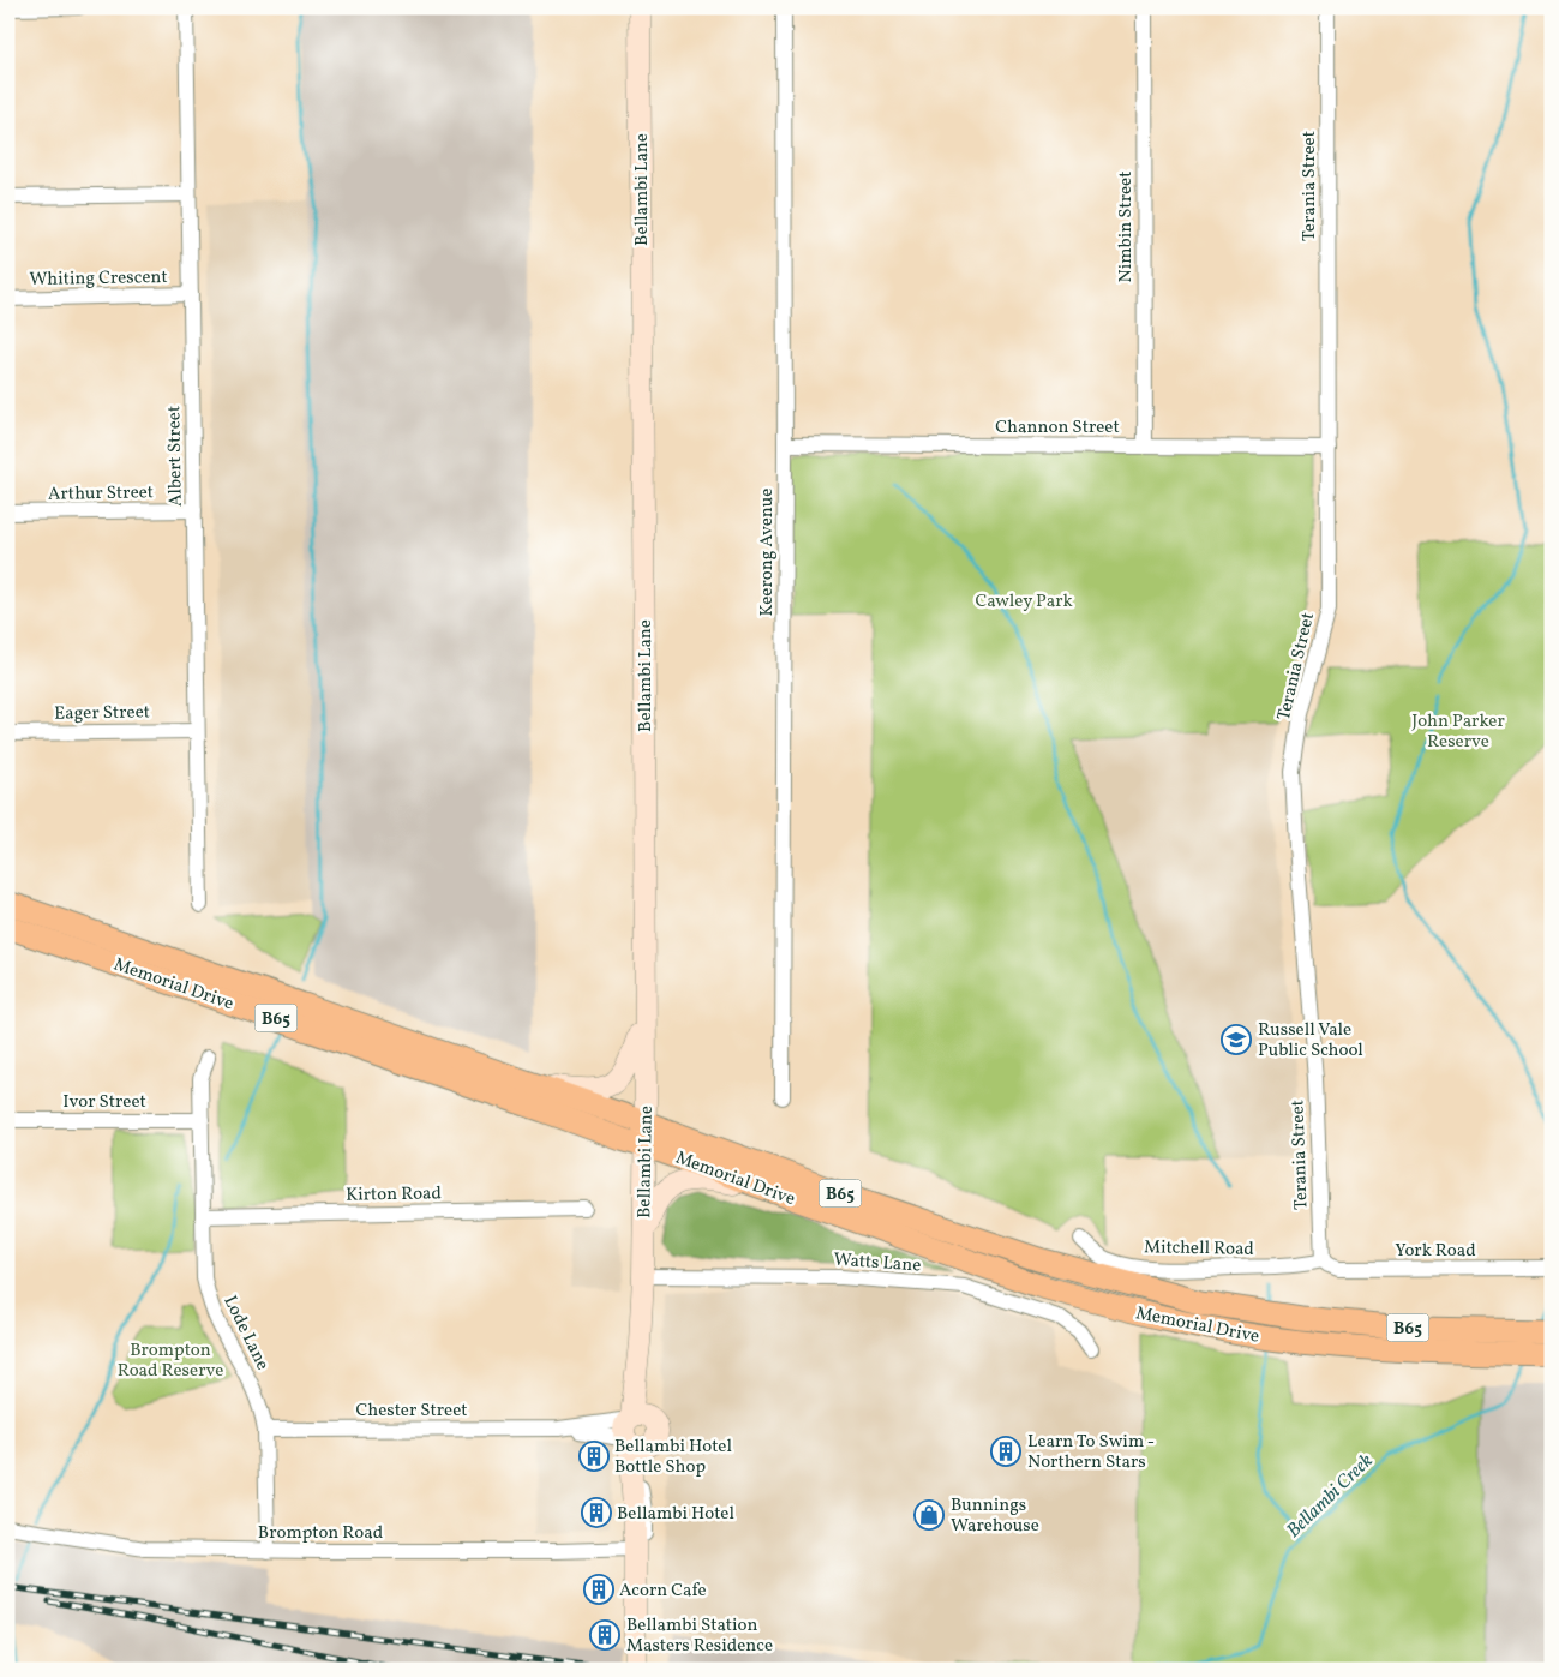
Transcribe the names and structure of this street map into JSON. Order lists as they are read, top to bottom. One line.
{"streets":{"main road":["Bellambi Lane","Memorial Drive","B65"],"street":["Terania Street","Nimbin Street","Whiting Crescent","Channon Street","Albert Street","Arthur Street","Keerong Avenue","Eager Street","Ivor Street","Kirton Road","Mitchell Road","York Road","Watts Lane","Lode Lane","Chester Street","Brompton Road"]},"crossings":[["Terania Street","Channon Street"],["Terania Street","Mitchell Road"],["Terania Street","York Road"],["Bellambi Lane","Memorial Drive"],["Bellambi Lane","Watts Lane"],["Nimbin Street","Channon Street"],["Whiting Crescent","Albert Street"],["Channon Street","Keerong Avenue"],["Albert Street","Arthur Street"],["Albert Street","Eager Street"],["Ivor Street","Lode Lane"],["Kirton Road","Lode Lane"],["Mitchell Road","York Road"],["Lode Lane","Chester Street"],["Lode Lane","Brompton Road"]],"water":["Bellambi Creek"],"parks":["Cawley Park","John Parker Reserve","Brompton Road Reserve"],"places":{"school or university":["Russell Vale Public School"],"building":["Learn To Swim - Northern Stars","Bellambi Hotel Bottle Shop","Bellambi Hotel","Acorn Cafe","Bellambi Station Masters Residence"],"shop":["Bunnings Warehouse"]}}
